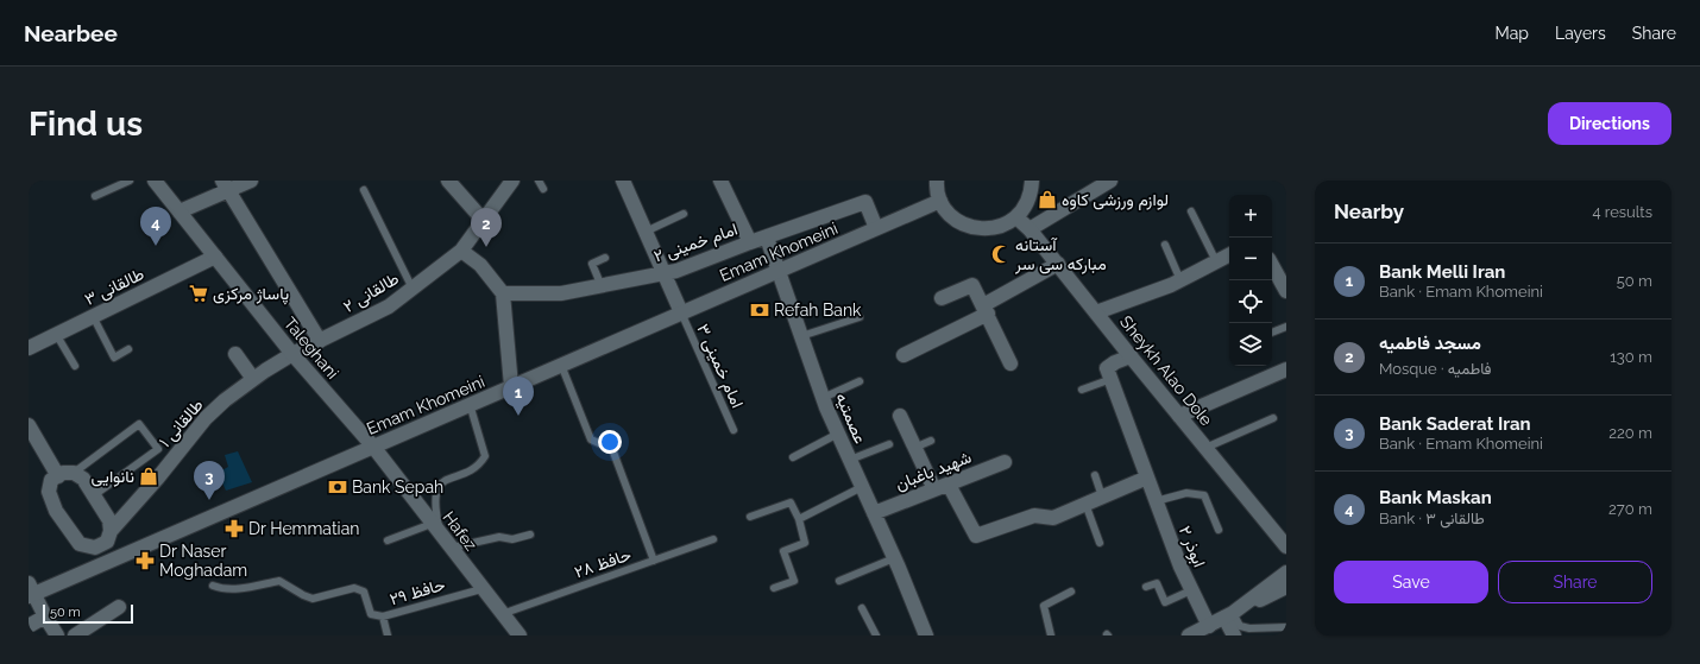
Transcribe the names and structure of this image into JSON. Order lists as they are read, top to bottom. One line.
{"streets":{"street":["امام خمینی ۲","Emam Khomeini","طالقانی ۳","طالقانی ۲","Taleghani","Sheykh Alao Dole","عصمتیه","طالقانی ۱","شهید باغبان","Hafez","ابوذر ۲"],"lane":["امام خمینی ۳","حافظ ۲۸","حافظ ۲۹"]},"crossings":[["امام خمینی ۲","Emam Khomeini"],["امام خمینی ۲","عصمتیه"],["Emam Khomeini","Taleghani"],["Emam Khomeini","امام خمینی ۳"],["Emam Khomeini","عصمتیه"],["Emam Khomeini","Hafez"],["طالقانی ۳","Taleghani"],["طالقانی ۲","Taleghani"],["طالقانی ۲","طالقانی ۱"],["Taleghani","طالقانی ۱"],["Taleghani","Hafez"],["عصمتیه","شهید باغبان"],["Hafez","حافظ ۲۸"],["Hafez","حافظ ۲۹"]],"places":{"shop":["لوازم ورزشی کاوه","نانوایی"],"mosque":["آستانه مبارکه سی سر"],"supermarket":["پاساژ مرکزی"],"bank":["Refah Bank","Bank Sepah"],"pharmacy":["Dr Hemmatian","Dr Naser Moghadam"]},"scale_bar":"50 m","page":{"header":"Nearbee","nav":["Map","Layers","Share"],"buttons":["Directions",["Save","Share"]],"title":"Find us","heading":["Nearby","4 results"],"map_buttons":["+","−"],"pins":["4","2","1","3"],"list":[{"mark":"1","name":"Bank Melli Iran","note":"Bank · Emam Khomeini","value":"50 m"},{"mark":"2","name":"مسجد فاطمیه","note":"Mosque · فاطمیه","value":"130 m"},{"mark":"3","name":"Bank Saderat Iran","note":"Bank · Emam Khomeini","value":"220 m"},{"mark":"4","name":"Bank Maskan","note":"Bank · طالقانی ۳","value":"270 m"}],"scale":"50 m"}}
